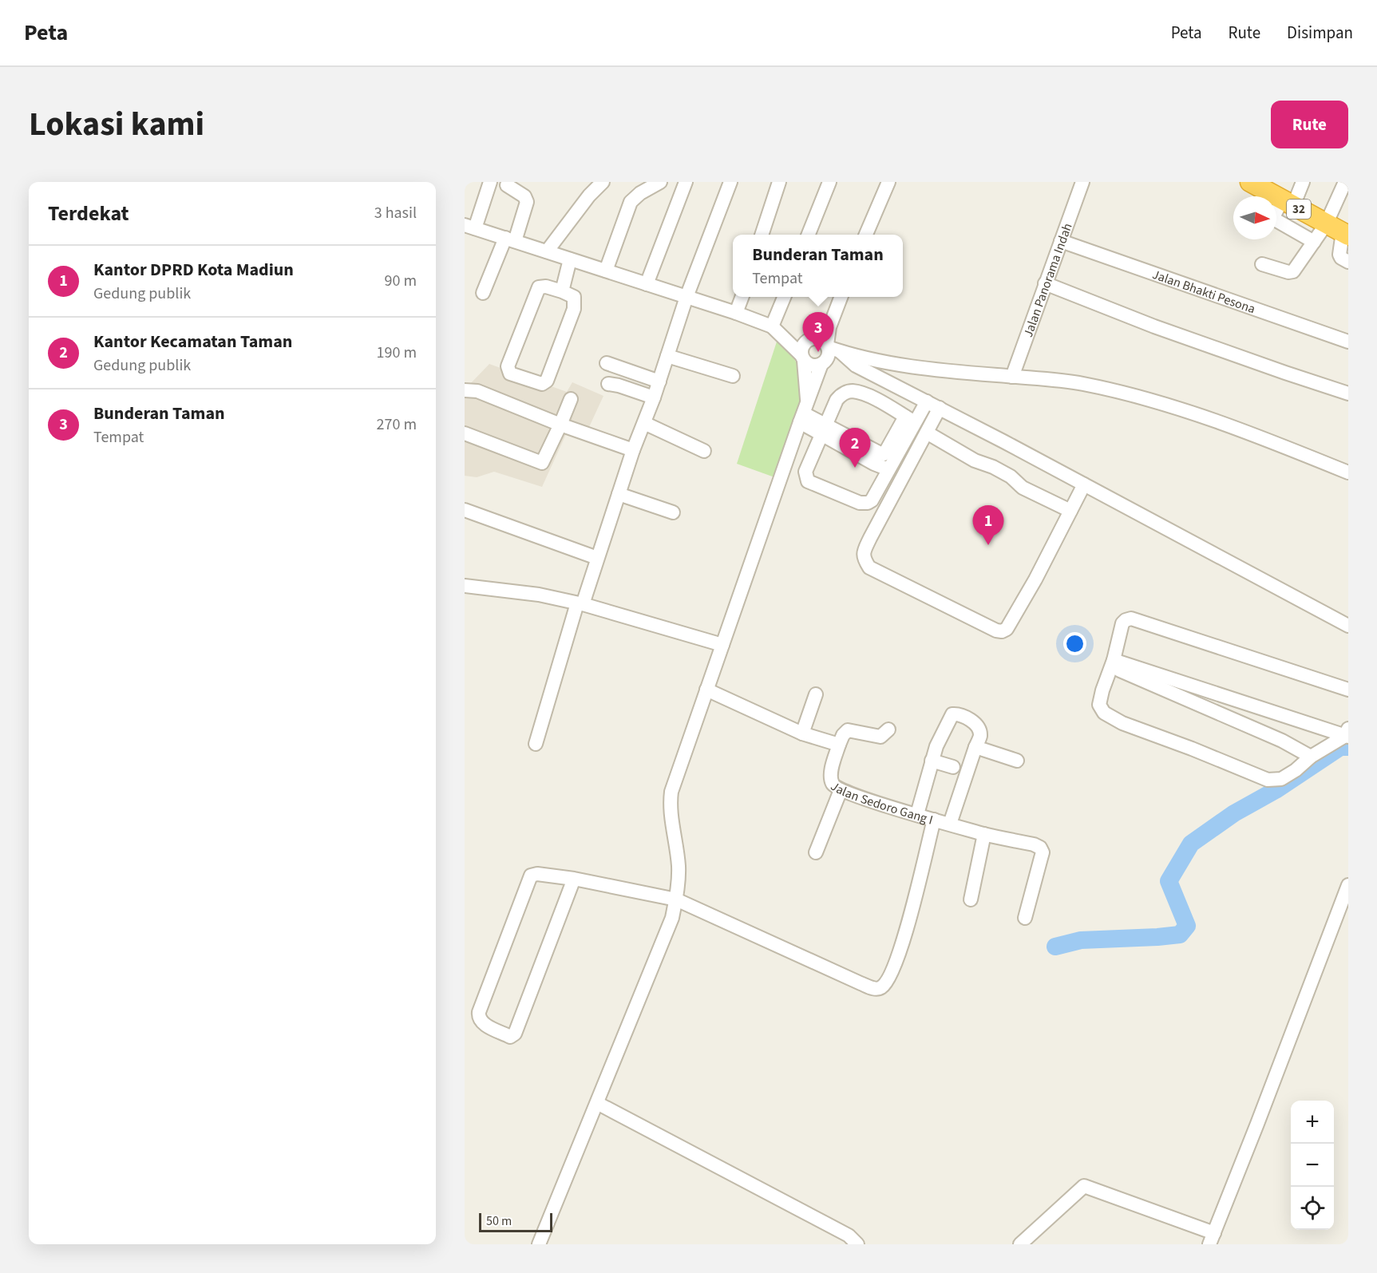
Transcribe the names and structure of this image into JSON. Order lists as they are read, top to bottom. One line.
{"streets":{"highway":["32"],"street":["Jalan Panorama Indah","Jalan Bhakti Pesona","Jalan Sedoro Gang I"]},"crossings":[["Jalan Panorama Indah","Jalan Bhakti Pesona"]],"scale_bar":"50 m","north":"right","page":{"header":"Peta","nav":["Peta","Rute","Disimpan"],"title":"Lokasi kami","buttons":"Rute","heading":["Terdekat","3 hasil"],"popup":["Bunderan Taman","Tempat"],"list":[{"mark":"1","name":"Kantor DPRD Kota Madiun","note":"Gedung publik","value":"90 m"},{"mark":"2","name":"Kantor Kecamatan Taman","note":"Gedung publik","value":"190 m"},{"mark":"3","name":"Bunderan Taman","note":"Tempat","value":"270 m"}],"pins":["3","2","1"],"map_buttons":["+","−"],"scale":"50 m"}}
